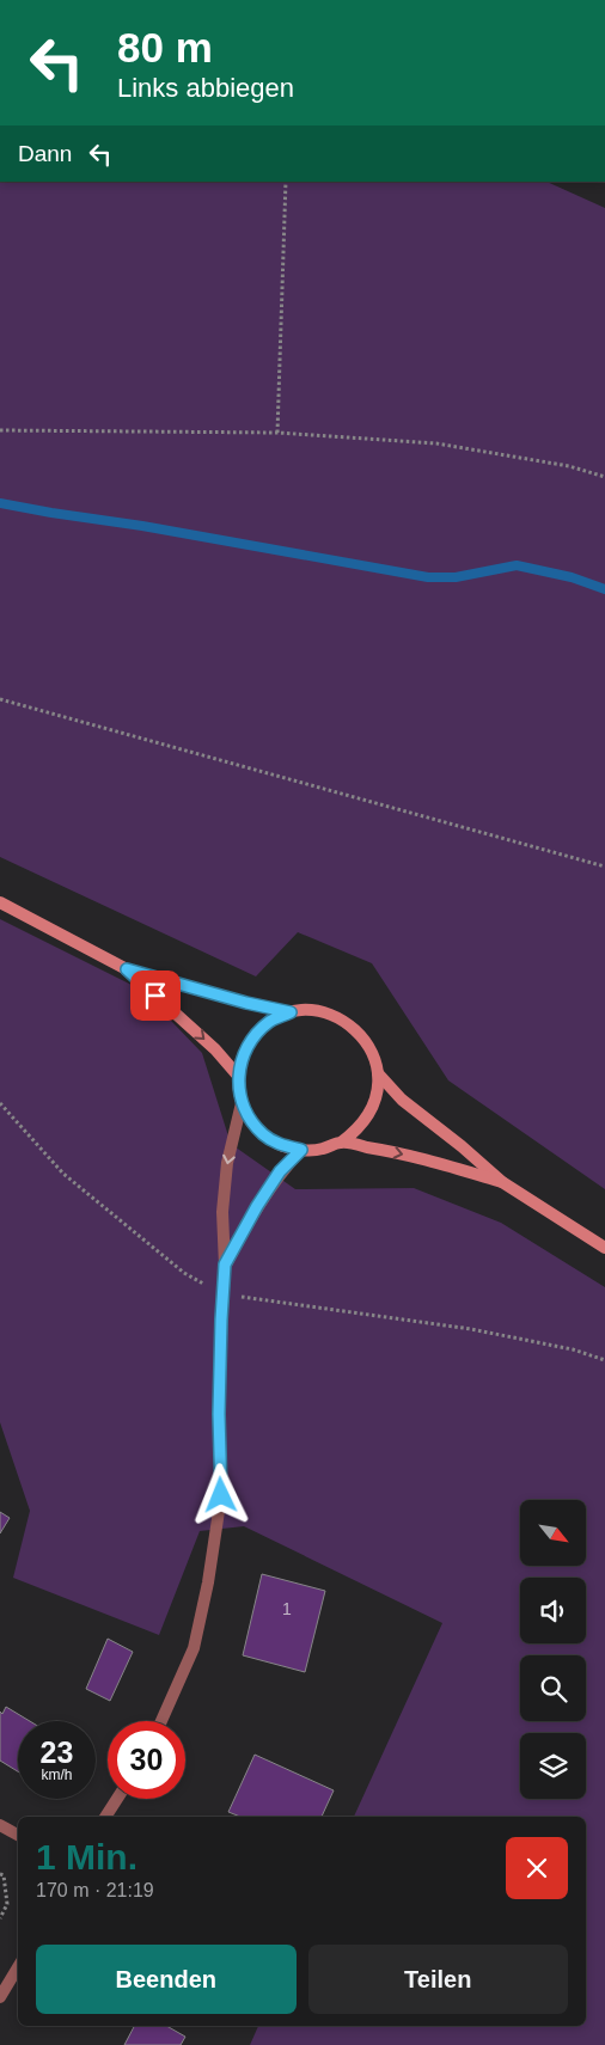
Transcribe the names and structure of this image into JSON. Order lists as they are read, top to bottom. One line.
{"house_numbers":["1"],"north":"bottom right","page":{"turn":["80 m","Links abbiegen"],"then":"Dann","speed":"23 km/h","limit":"30","heading":["1 Min.","170 m · 21:19"],"buttons":["Beenden","Teilen"]}}
